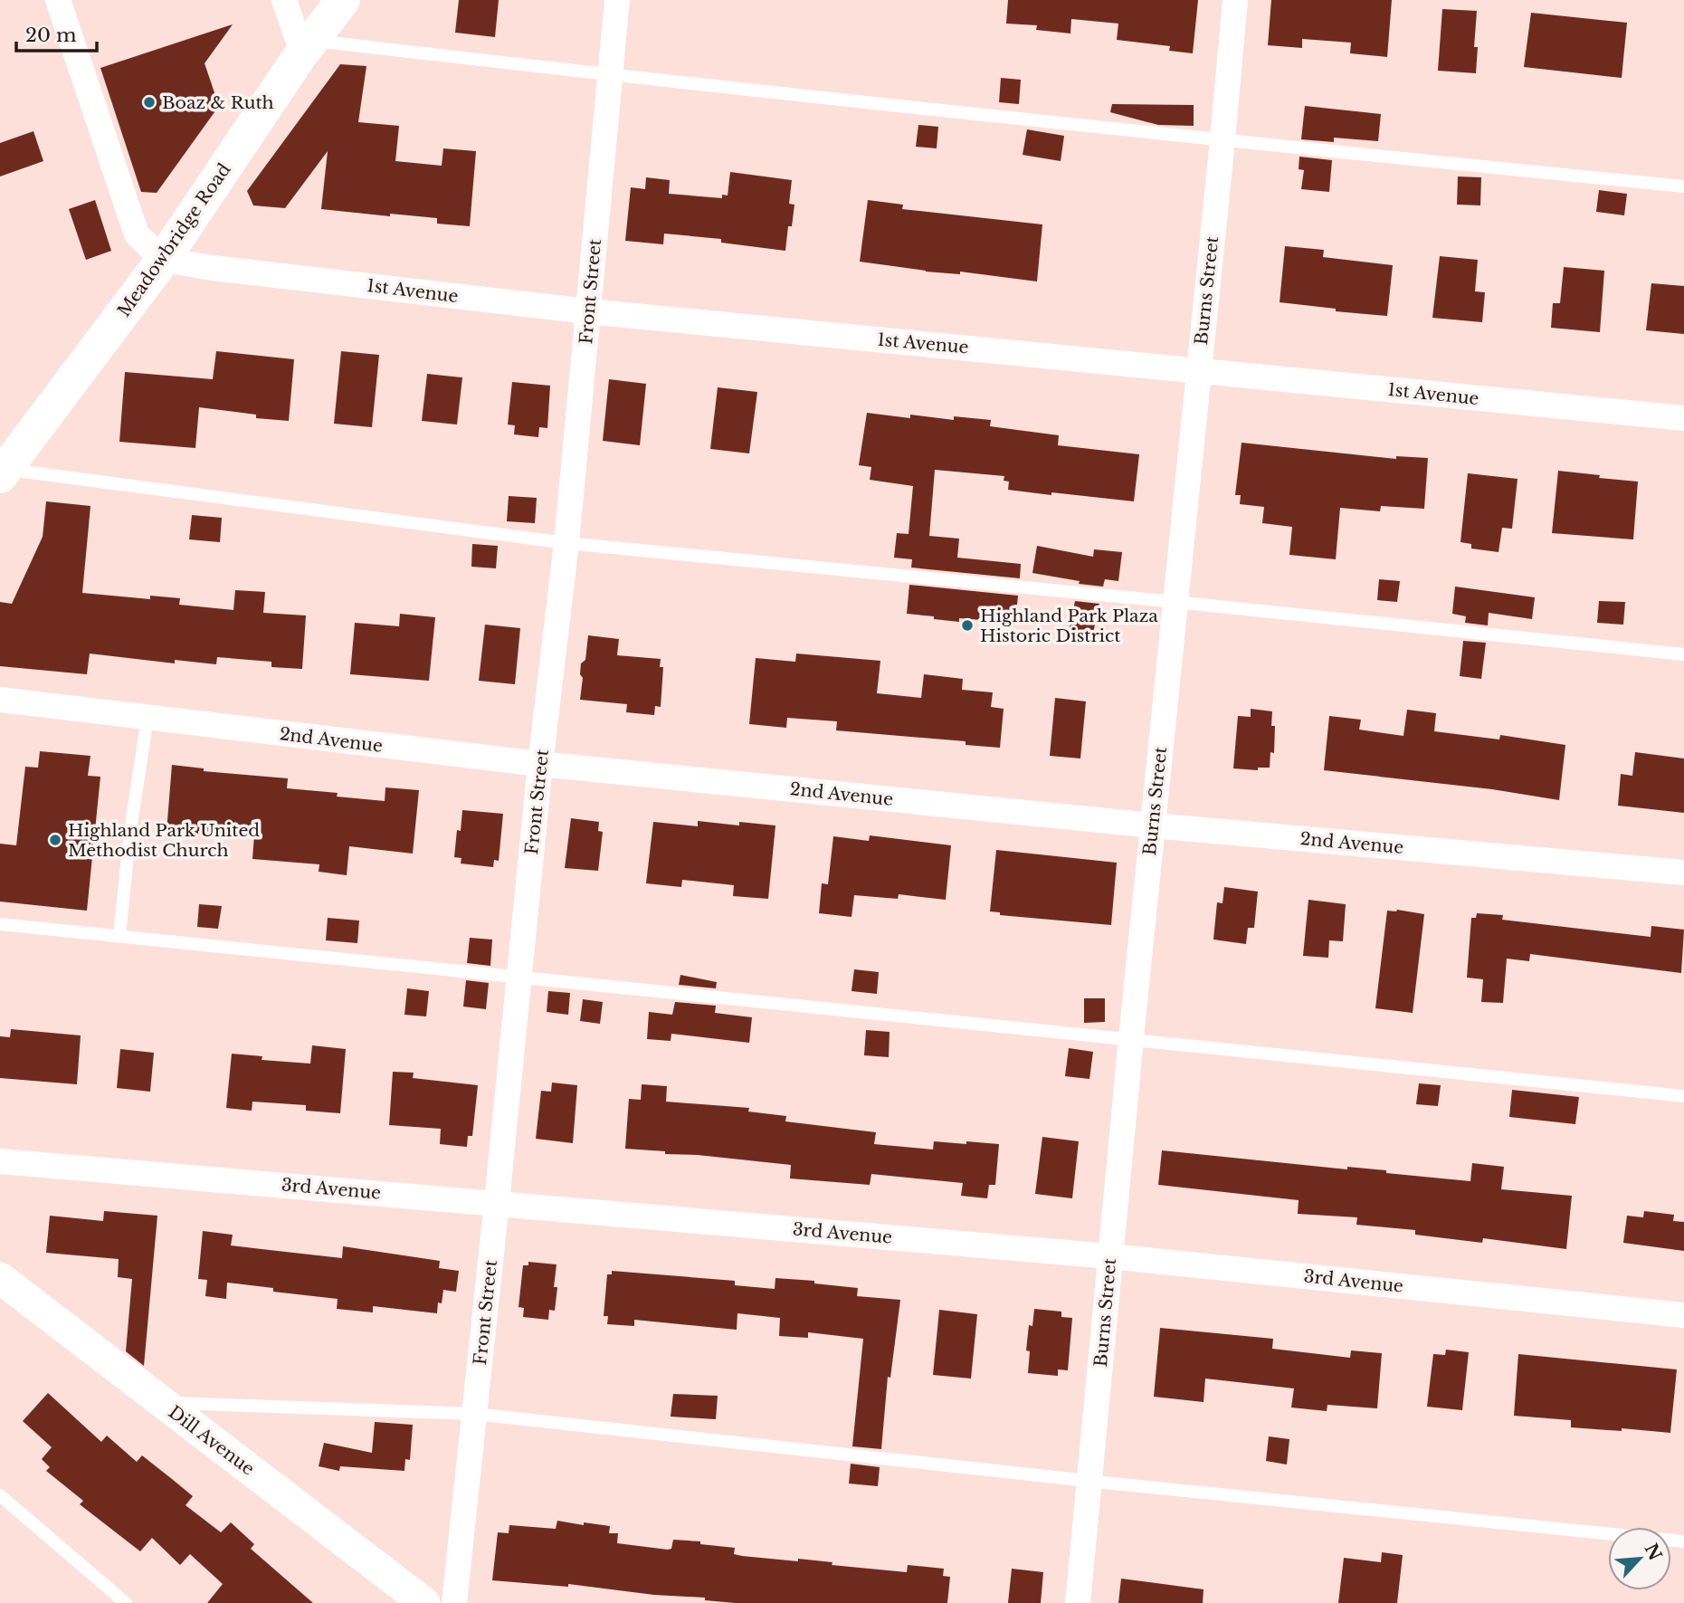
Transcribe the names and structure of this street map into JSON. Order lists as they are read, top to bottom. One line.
{"streets":{"main road":["Meadowbridge Road"],"street":["1st Avenue","Burns Street","Front Street","2nd Avenue","3rd Avenue","Dill Avenue"]},"crossings":[["Meadowbridge Road","1st Avenue"],["1st Avenue","Burns Street"],["1st Avenue","Front Street"],["Burns Street","2nd Avenue"],["Burns Street","3rd Avenue"],["Front Street","2nd Avenue"],["Front Street","3rd Avenue"]],"places":["Boaz & Ruth","Highland Park Plaza Historic District","Highland Park United Methodist Church"],"scale_bar":"20 m","north":"top right"}
